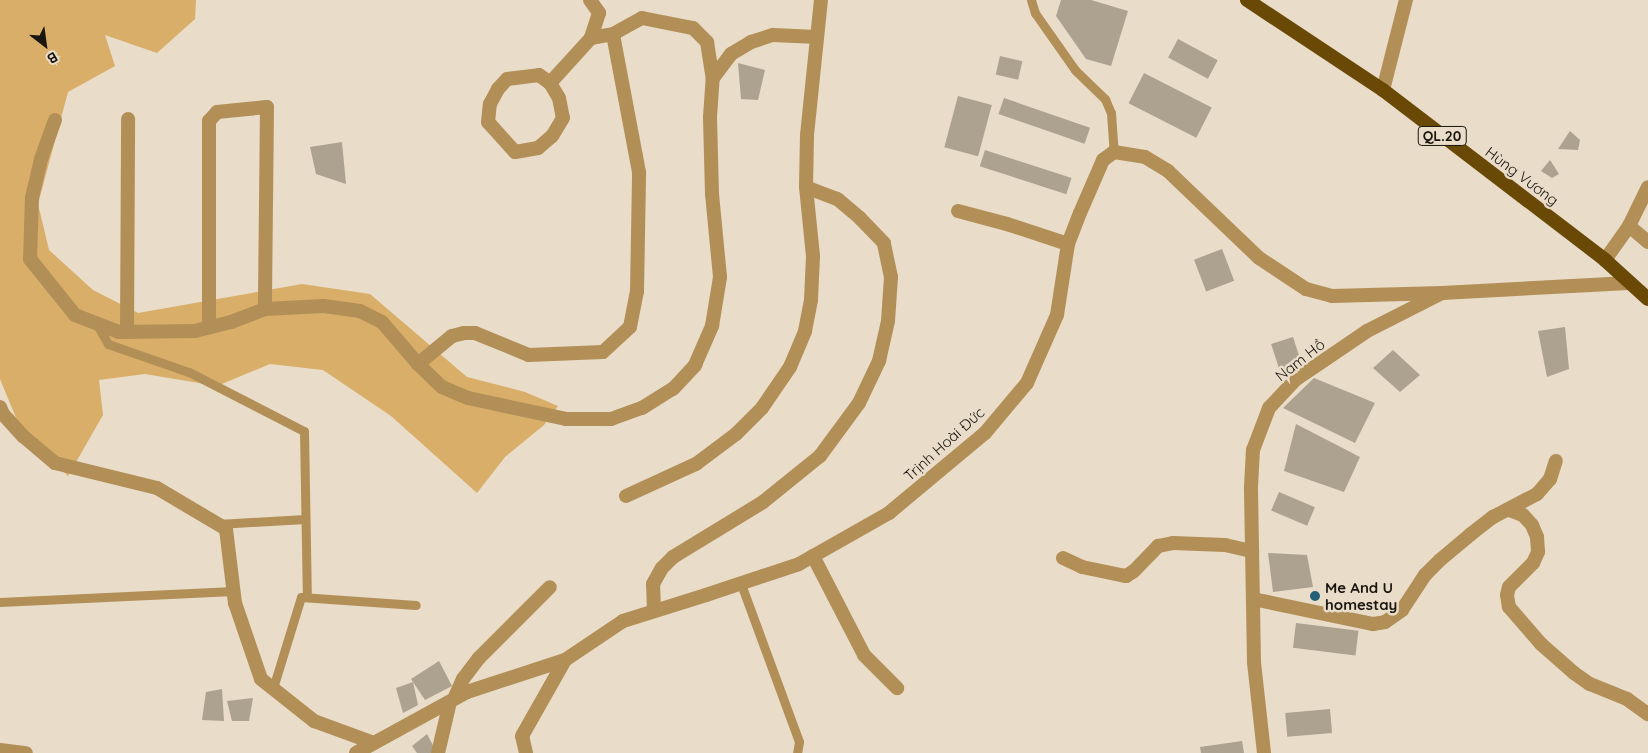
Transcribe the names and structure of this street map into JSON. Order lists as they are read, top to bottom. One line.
{"streets":{"highway":["QL.20","Hùng Vương"],"street":["Nam Hồ","Trịnh Hoài Đức"]},"crossings":[["Hùng Vương","Nam Hồ"]],"places":["Me And U homestay"],"north":"bottom right"}
